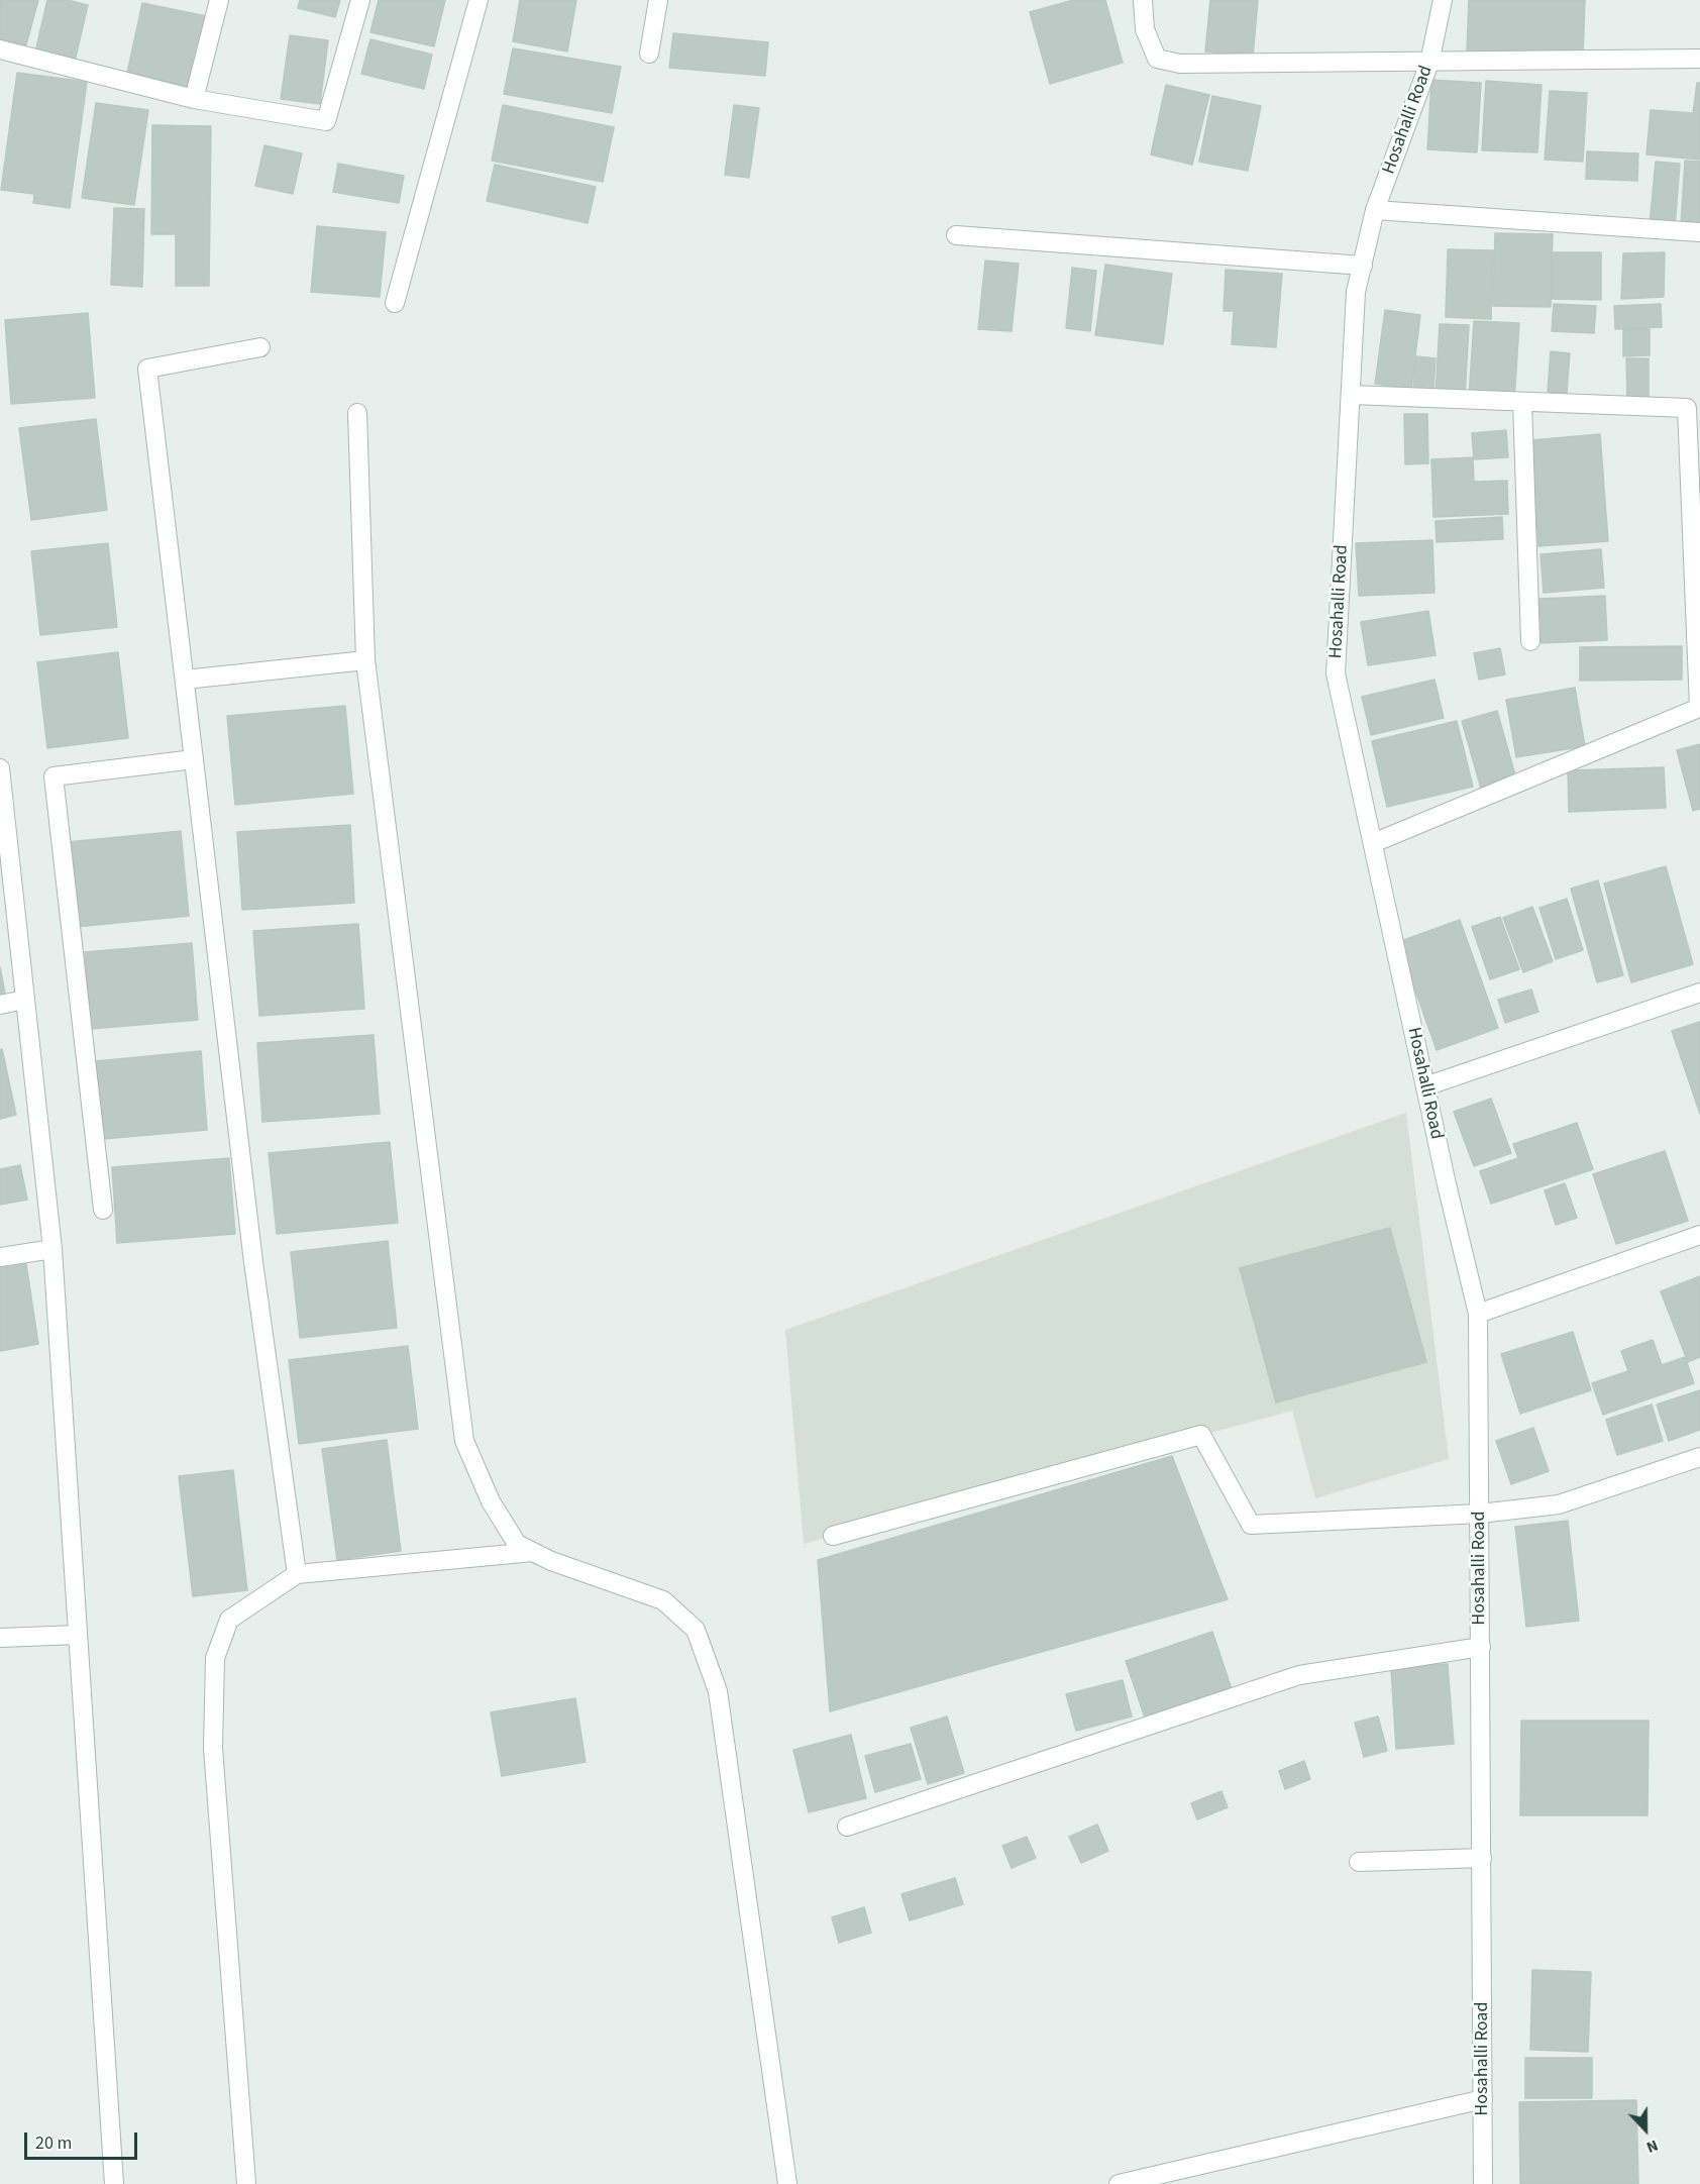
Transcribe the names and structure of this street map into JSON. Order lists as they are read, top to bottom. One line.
{"streets":{"street":["Hosahalli Road"]},"scale_bar":"20 m","north":"bottom"}
